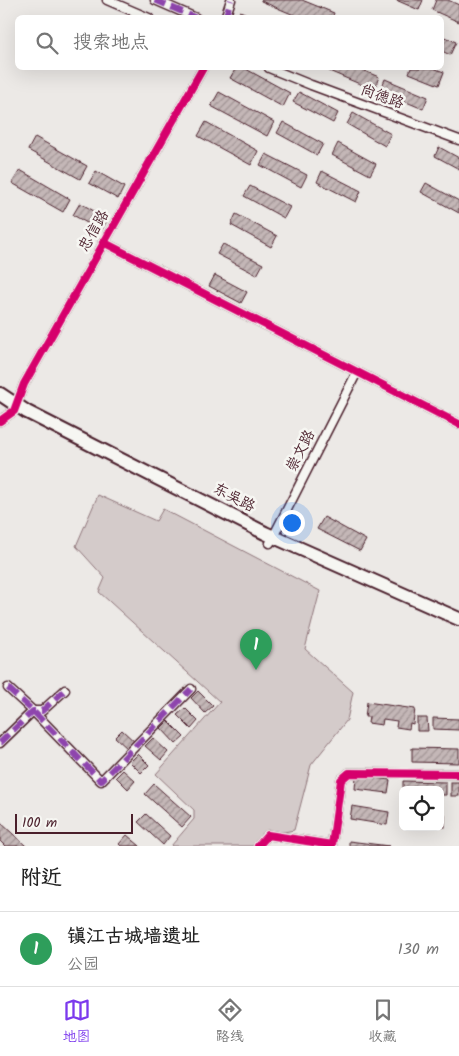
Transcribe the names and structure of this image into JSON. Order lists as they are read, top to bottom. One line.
{"streets":{"main road":["东吴路"],"street":["尚德路","忠信路","崇文路"]},"crossings":[["忠信路","东吴路"],["崇文路","东吴路"]],"scale_bar":"100 m","page":{"search":"搜索地点","pins":"1","scale":"100 m","heading":"附近","list":[{"mark":"1","name":"镇江古城墙遗址","note":"公园","value":"130 m"}],"nav":["地图","路线","收藏"]}}
